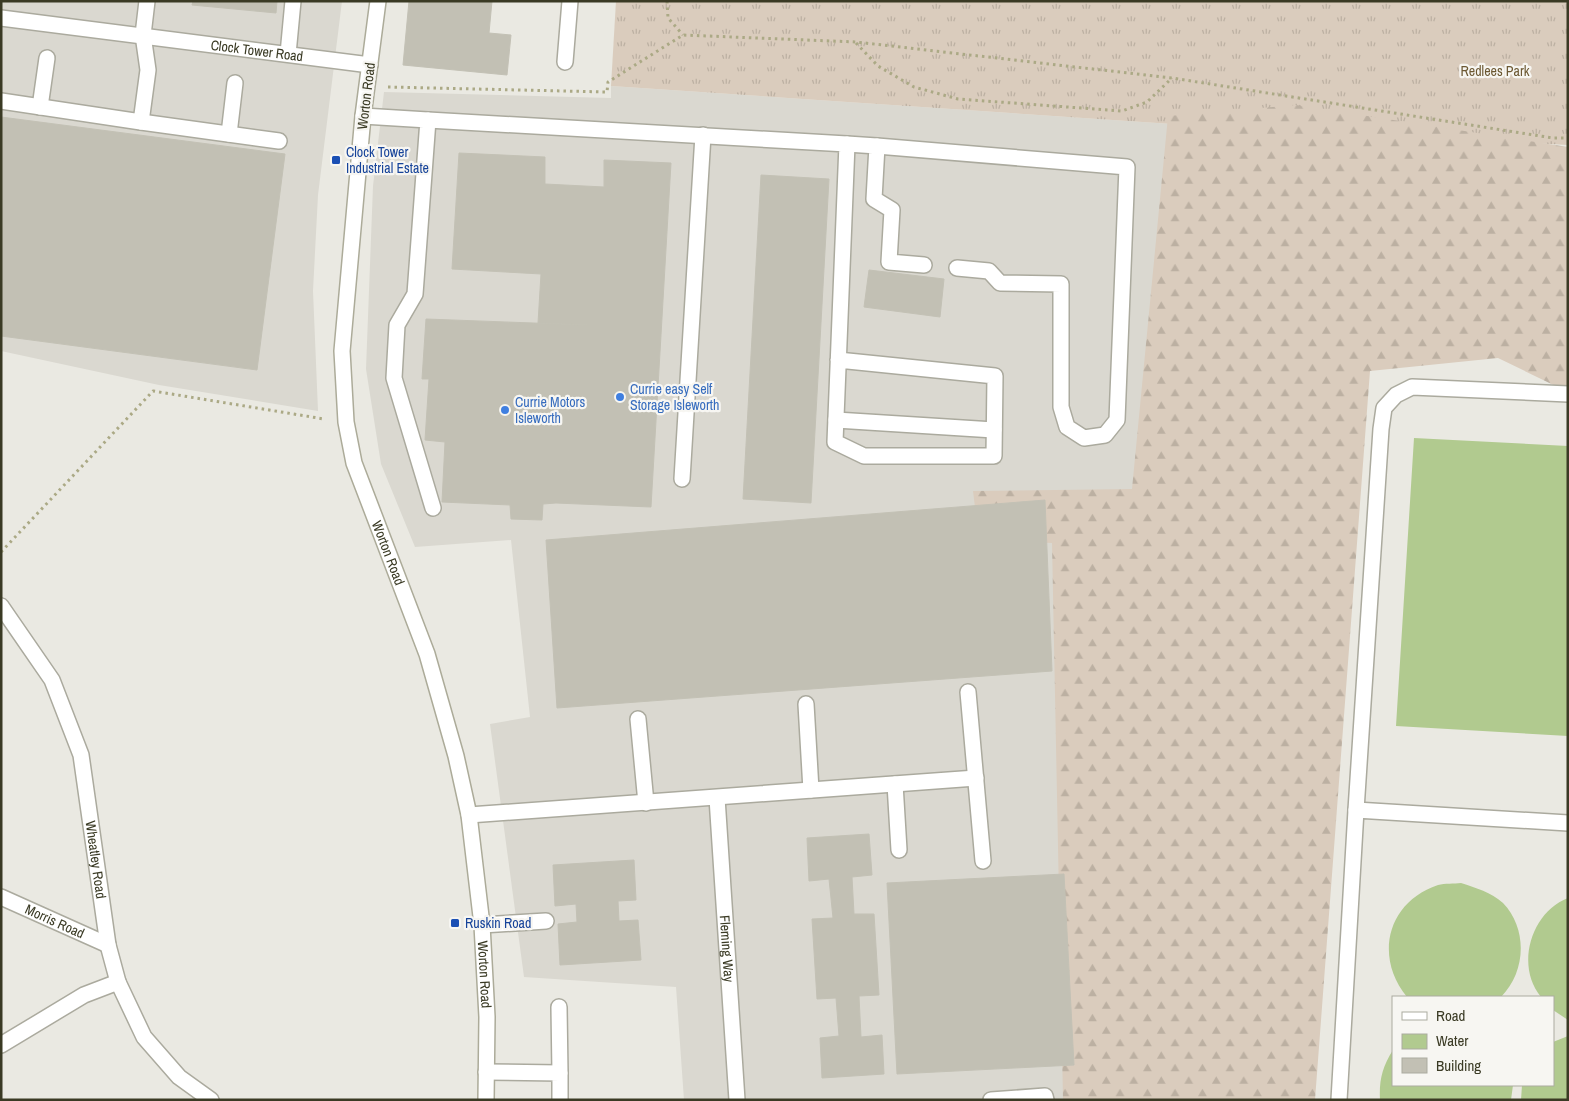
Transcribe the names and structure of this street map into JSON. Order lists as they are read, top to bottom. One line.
{"streets":{"street":["Clock Tower Road","Worton Road","Wheatley Road","Morris Road","Fleming Way"]},"crossings":[["Clock Tower Road","Worton Road"],["Wheatley Road","Morris Road"]],"parks":["Redlees Park"],"places":{"transit":["Clock Tower Industrial Estate","Ruskin Road"],"other":["Currie easy Self Storage Isleworth","Currie Motors Isleworth"]},"legend":["Road","Water","Building"]}
